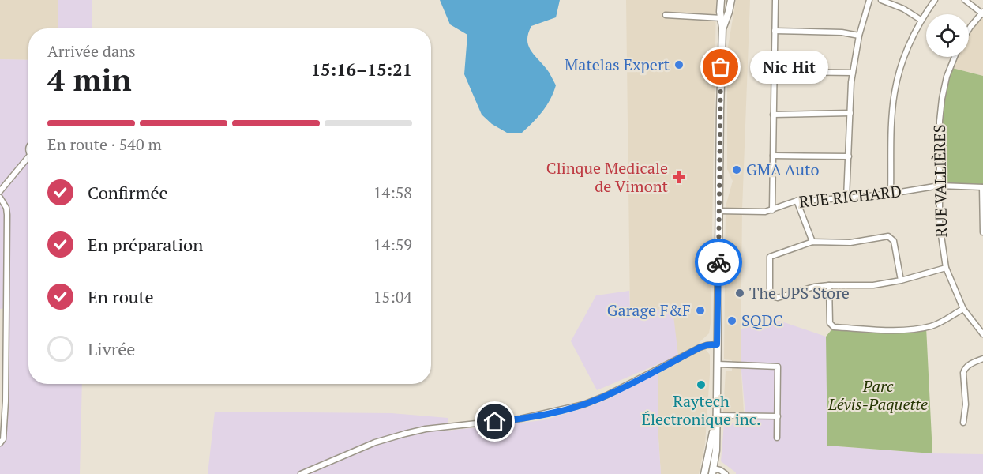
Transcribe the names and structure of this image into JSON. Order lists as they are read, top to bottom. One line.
{"streets":{"street":["RUE VALLIÈRES","RUE RICHARD"]},"crossings":[["RUE VALLIÈRES","RUE RICHARD"]],"parks":["Parc Lévis-Paquette"],"places":{"other":["Matelas Expert","Nic Hit","GMA Auto","The UPS Store","Garage F&F","SQDC","Raytech Électronique inc."],"health":["Clinque Medicale de Vimont"]},"page":{"heading":["4 min","Arrivée dans","15:16–15:21"],"bubble":"Nic Hit","bar":"En route · 540 m","list":[["Confirmée","14:58"],["En préparation","14:59"],["En route","15:04"],"Livrée"]}}
